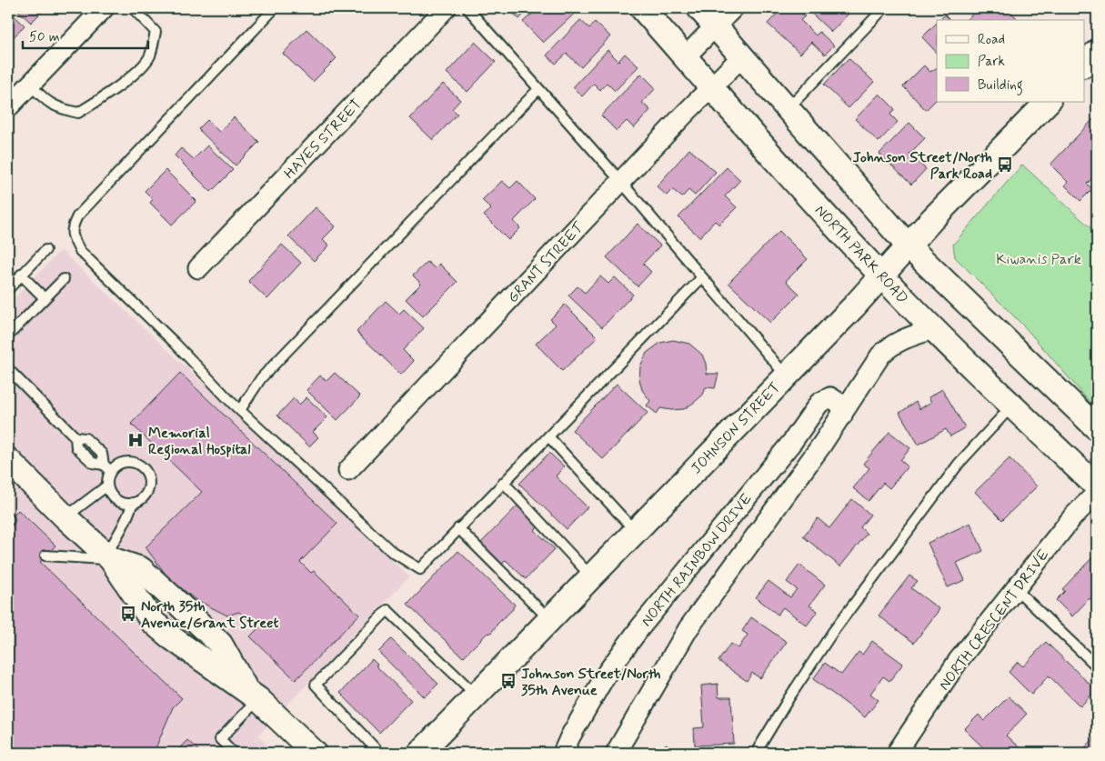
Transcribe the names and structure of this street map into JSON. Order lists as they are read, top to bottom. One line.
{"streets":{"street":["HAYES STREET","NORTH PARK ROAD","GRANT STREET","JOHNSON STREET","NORTH RAINBOW DRIVE","NORTH CRESCENT DRIVE"]},"crossings":[["NORTH PARK ROAD","GRANT STREET"],["NORTH PARK ROAD","JOHNSON STREET"],["NORTH PARK ROAD","NORTH RAINBOW DRIVE"]],"parks":["Kiwanis Park"],"places":{"bus stop":["Johnson Street/North Park Road","North 35th Avenue/Grant Street","Johnson Street/North 35th Avenue"],"hospital":["Memorial Regional Hospital"]},"legend":["Road","Park","Building"],"scale_bar":"50 m"}
